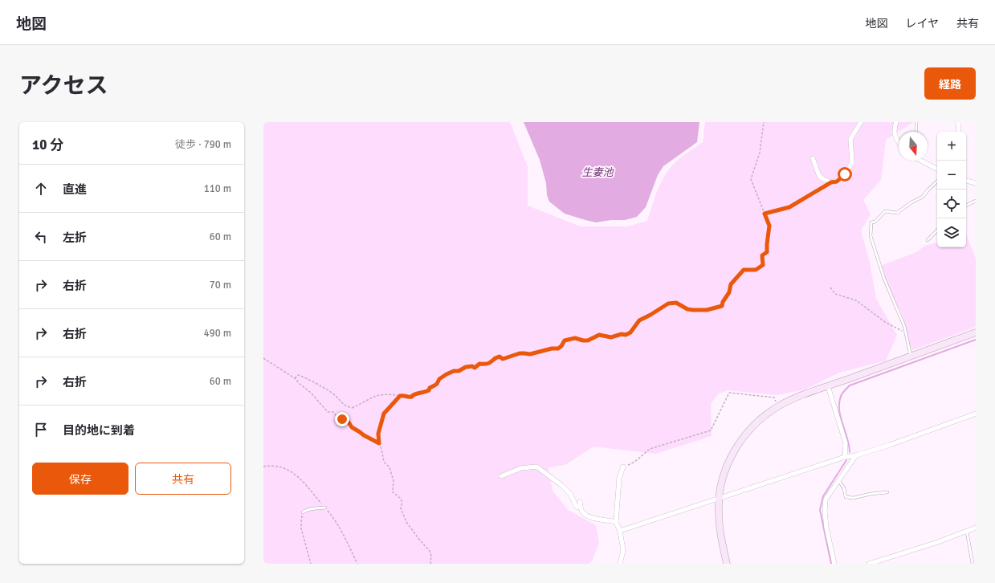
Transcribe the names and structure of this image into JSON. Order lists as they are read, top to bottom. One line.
{"water":["生妻池"],"north":"bottom","page":{"header":"地図","nav":["地図","レイヤ","共有"],"title":"アクセス","buttons":["経路",["保存","共有"]],"heading":["10 分","徒歩 · 790 m"],"map_buttons":["+","−"],"list":[["直進","110 m"],["左折","60 m"],["右折","70 m"],["右折","490 m"],["右折","60 m"],"目的地に到着"]}}
